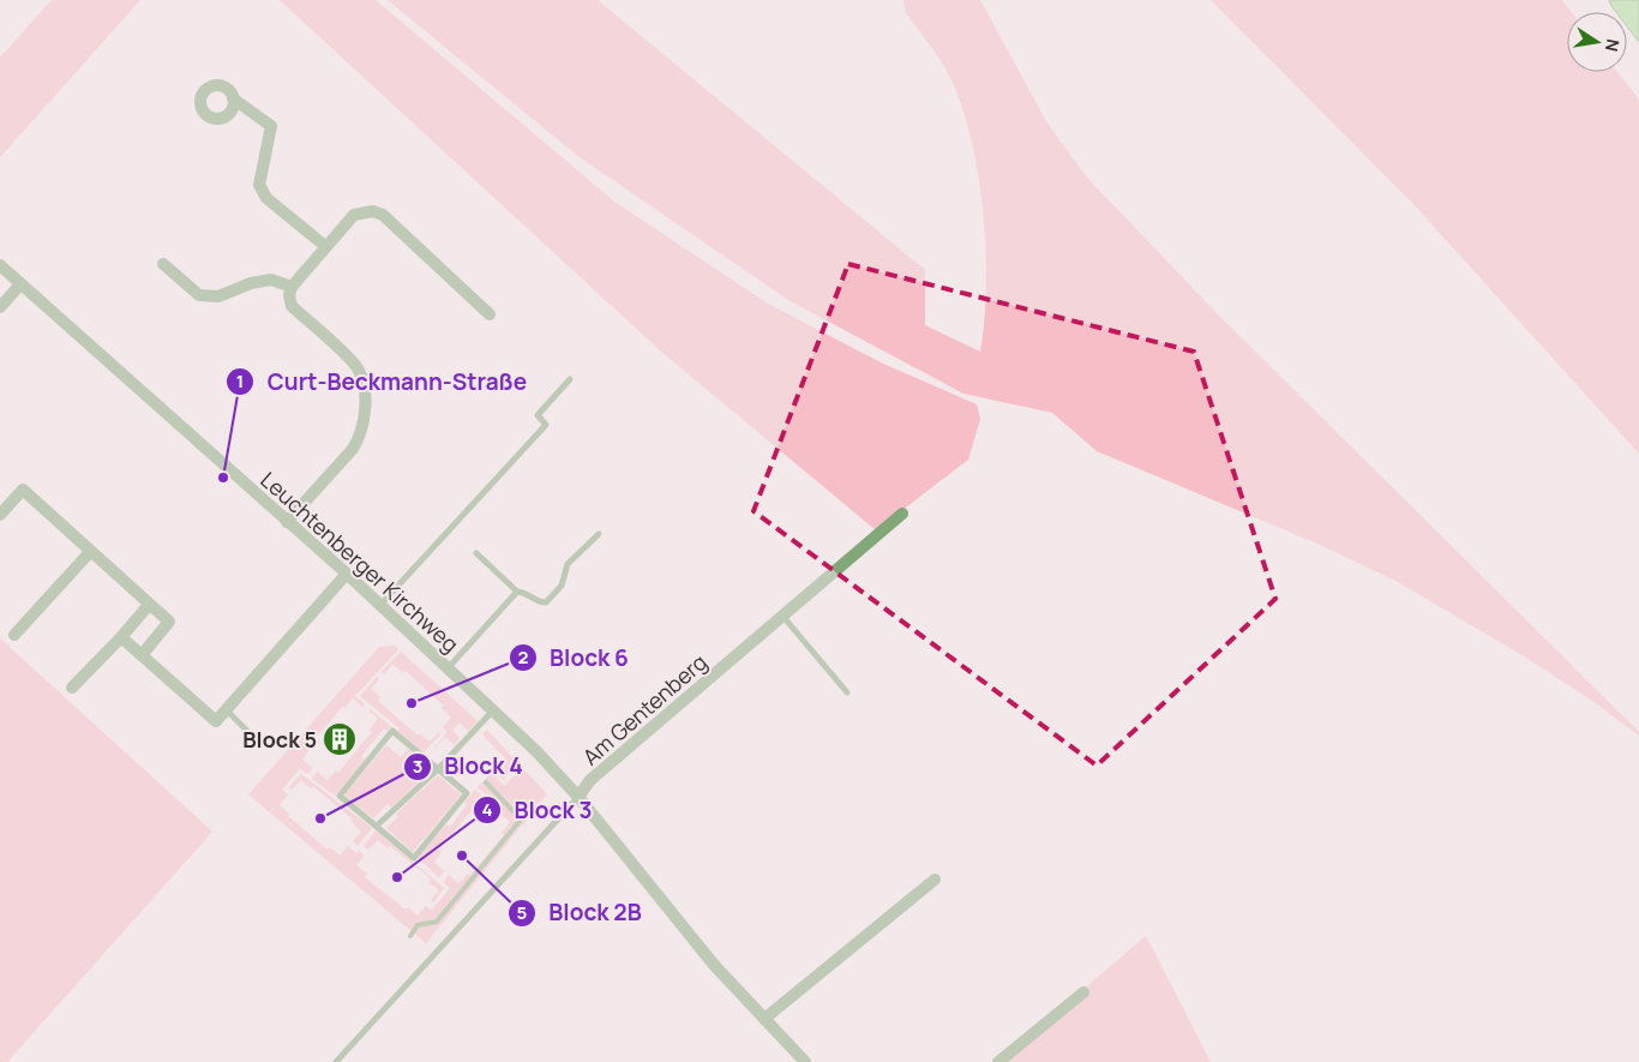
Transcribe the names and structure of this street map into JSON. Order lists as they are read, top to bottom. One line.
{"streets":{"street":["Leuchtenberger Kirchweg","Am Gentenberg"]},"crossings":[["Leuchtenberger Kirchweg","Am Gentenberg"]],"places":{"other":["Curt-Beckmann-Straße","Block 6","Block 4","Block 2B","Block 3"],"building":["Block 5"]},"north":"right"}
